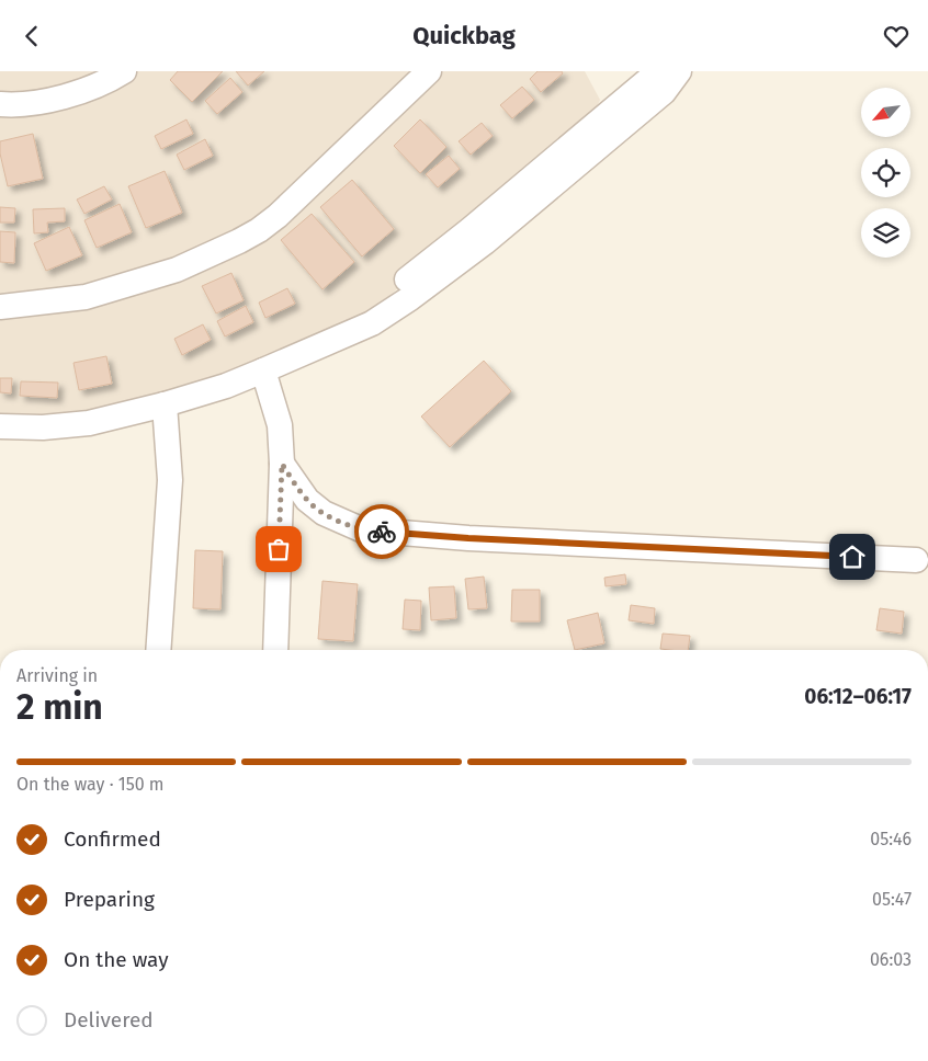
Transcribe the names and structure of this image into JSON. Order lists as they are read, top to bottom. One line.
{"north":"bottom left","page":{"header":"Quickbag","heading":["2 min","Arriving in","06:12–06:17"],"bar":"On the way · 150 m","list":[["Confirmed","05:46"],["Preparing","05:47"],["On the way","06:03"],"Delivered"]}}
